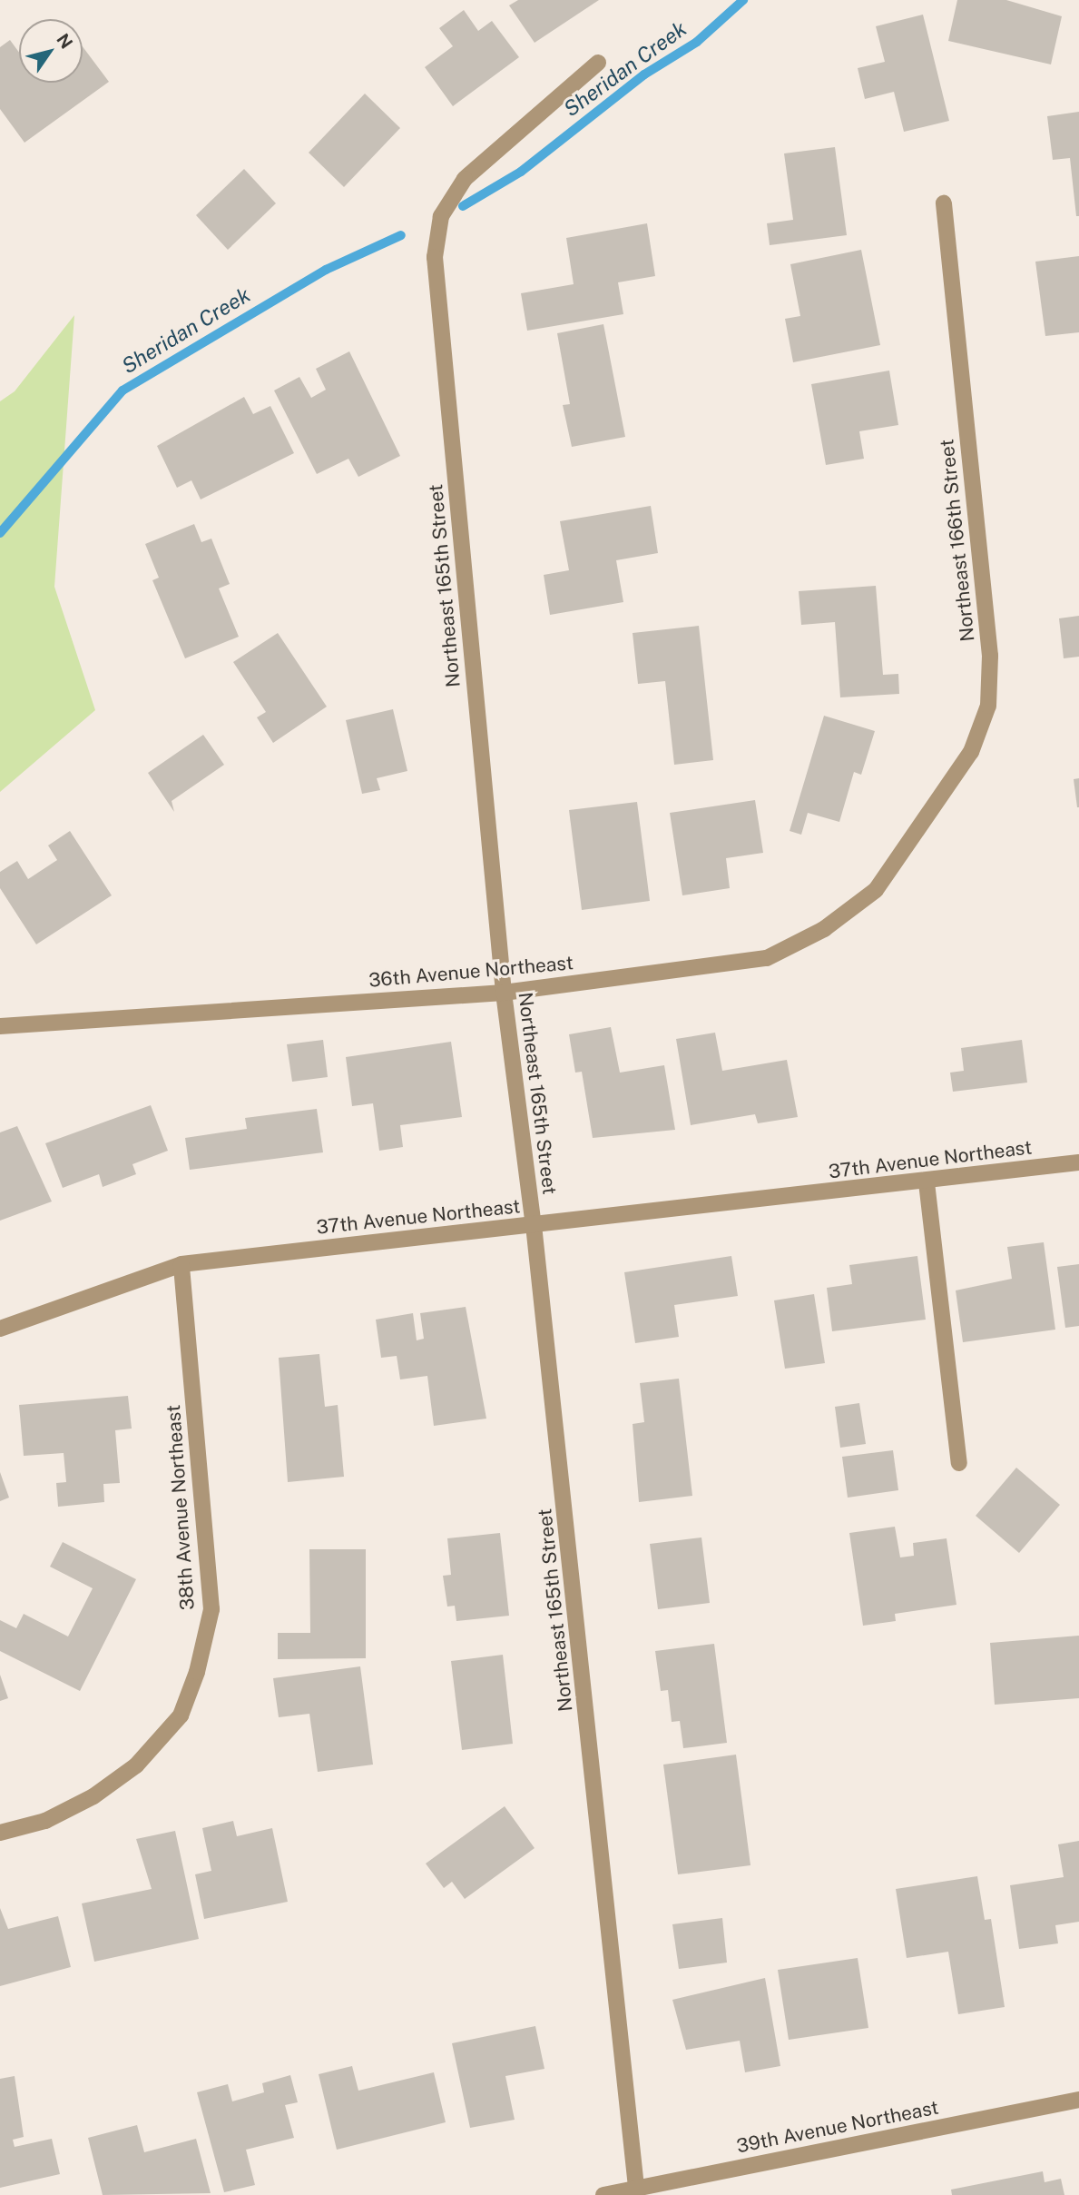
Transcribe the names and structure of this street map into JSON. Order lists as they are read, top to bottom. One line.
{"streets":{"street":["Northeast 166th Street","Northeast 165th Street","36th Avenue Northeast","37th Avenue Northeast","38th Avenue Northeast","39th Avenue Northeast"]},"crossings":[["Northeast 166th Street","36th Avenue Northeast"],["Northeast 165th Street","36th Avenue Northeast"],["Northeast 165th Street","37th Avenue Northeast"],["Northeast 165th Street","39th Avenue Northeast"],["37th Avenue Northeast","38th Avenue Northeast"]],"water":["Sheridan Creek"],"north":"top right"}
